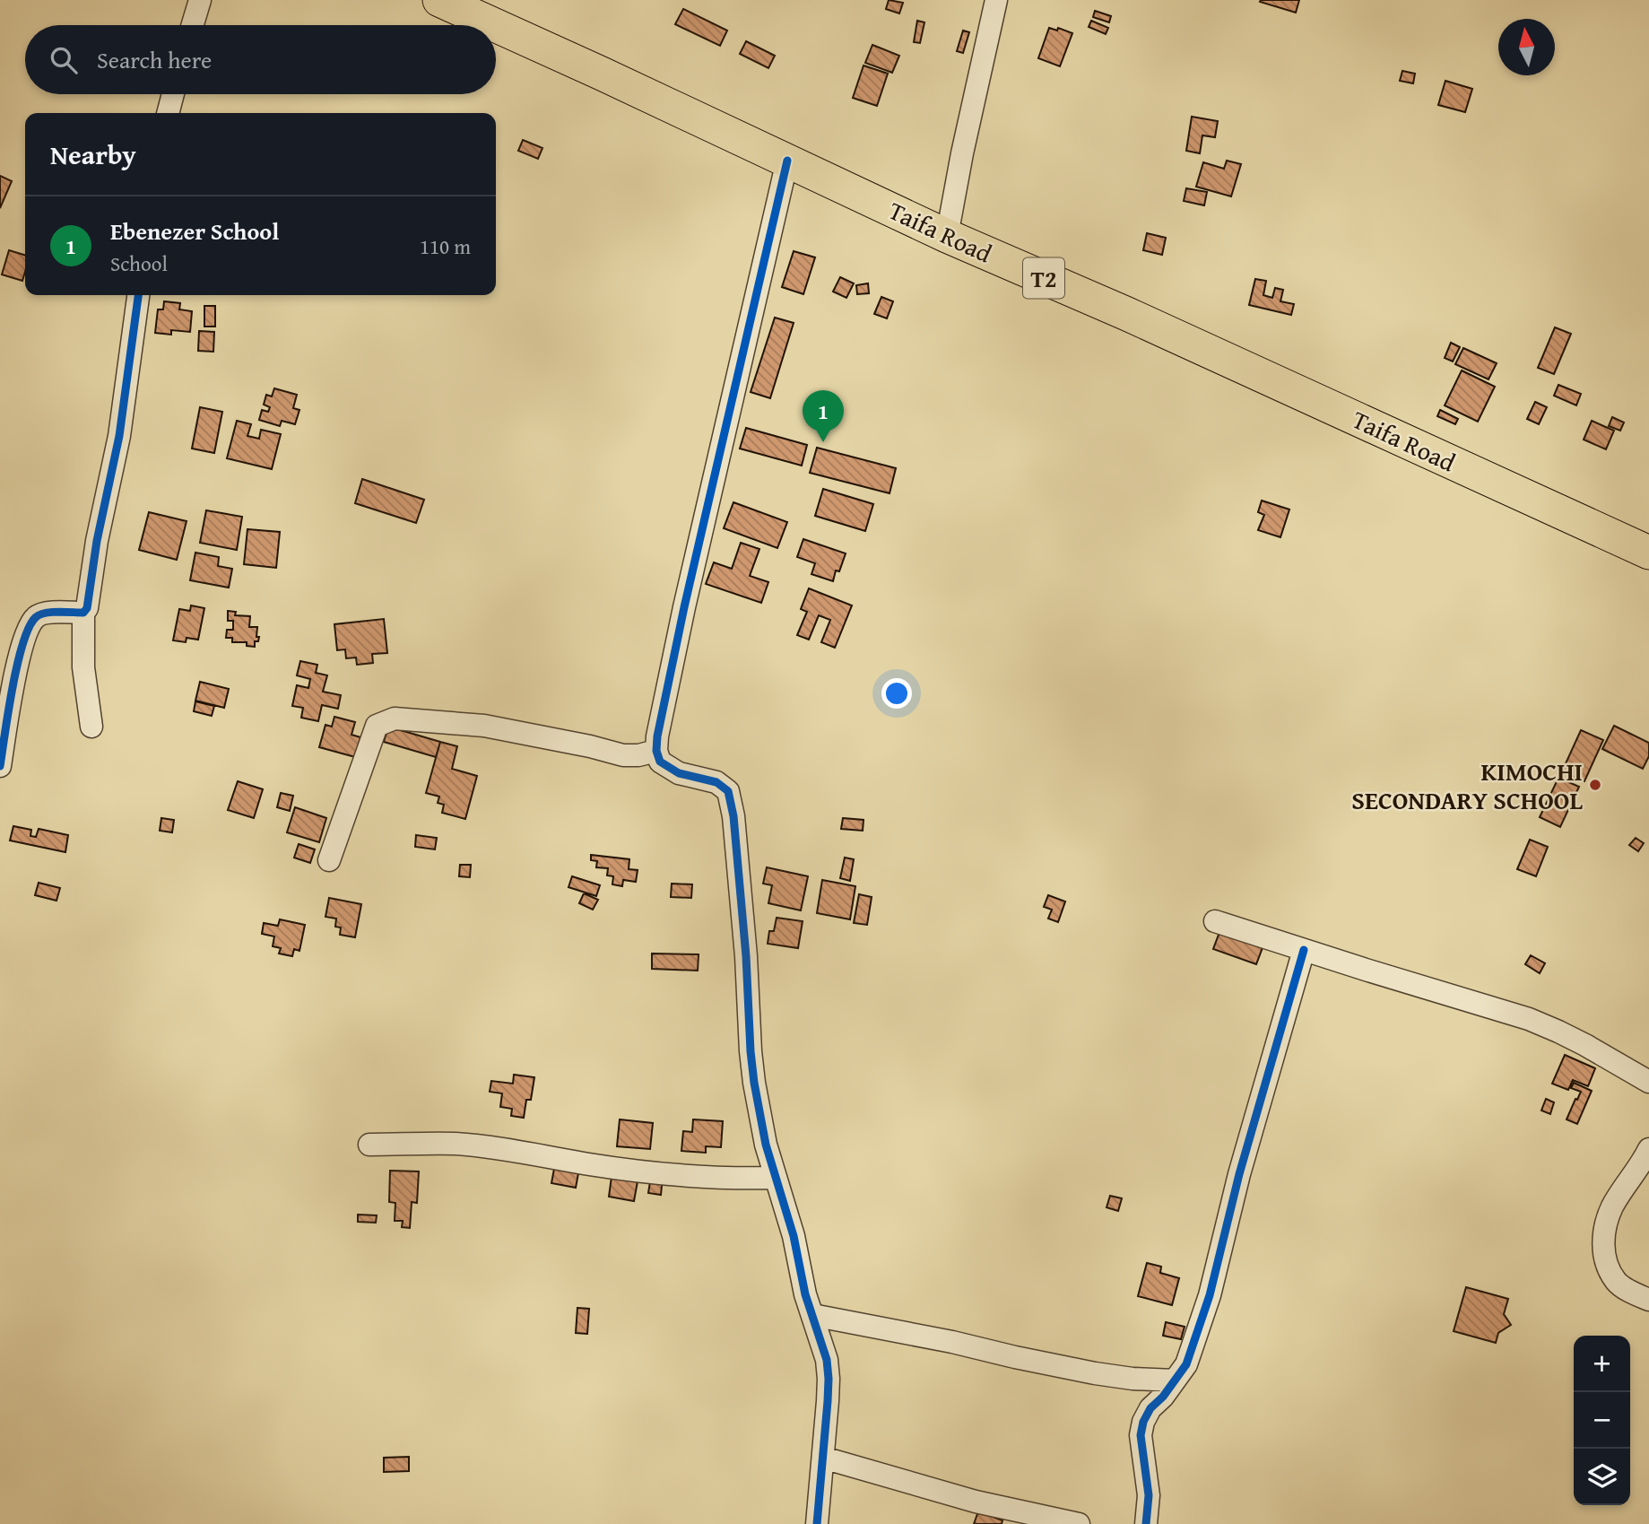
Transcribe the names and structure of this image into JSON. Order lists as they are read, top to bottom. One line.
{"streets":{"highway":["Taifa Road","T2"]},"places":["KIMOCHI SECONDARY SCHOOL"],"north":"top","page":{"search":"Search here","heading":"Nearby","list":[{"mark":"1","name":"Ebenezer School","note":"School","value":"110 m"}],"pins":"1","map_buttons":["+","−"]}}
